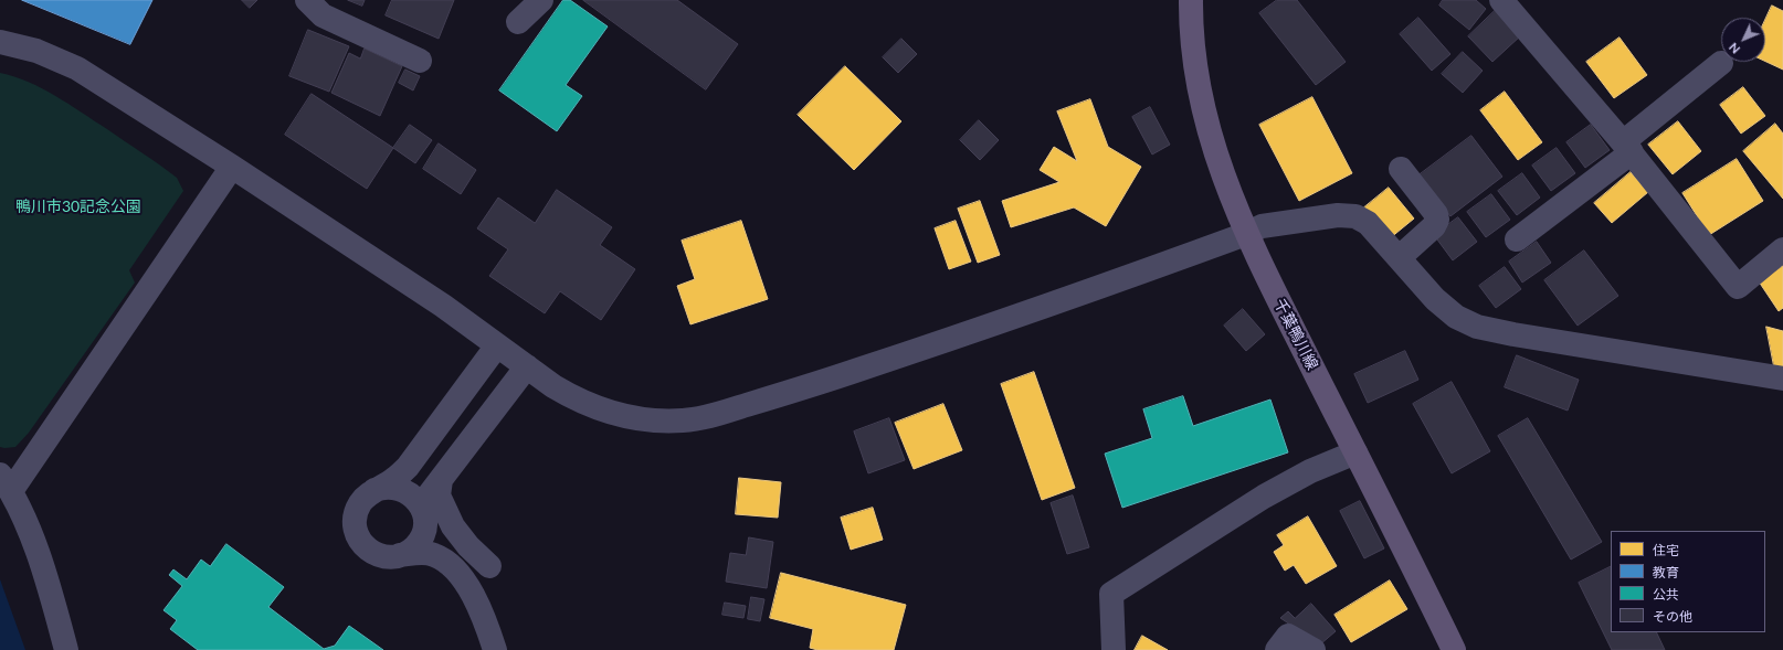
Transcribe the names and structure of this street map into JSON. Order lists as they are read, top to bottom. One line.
{"streets":{"main road":["千葉鴨川線"]},"parks":["鴨川市30記念公園"],"legend":["住宅","教育","公共","その他"],"north":"bottom left"}
